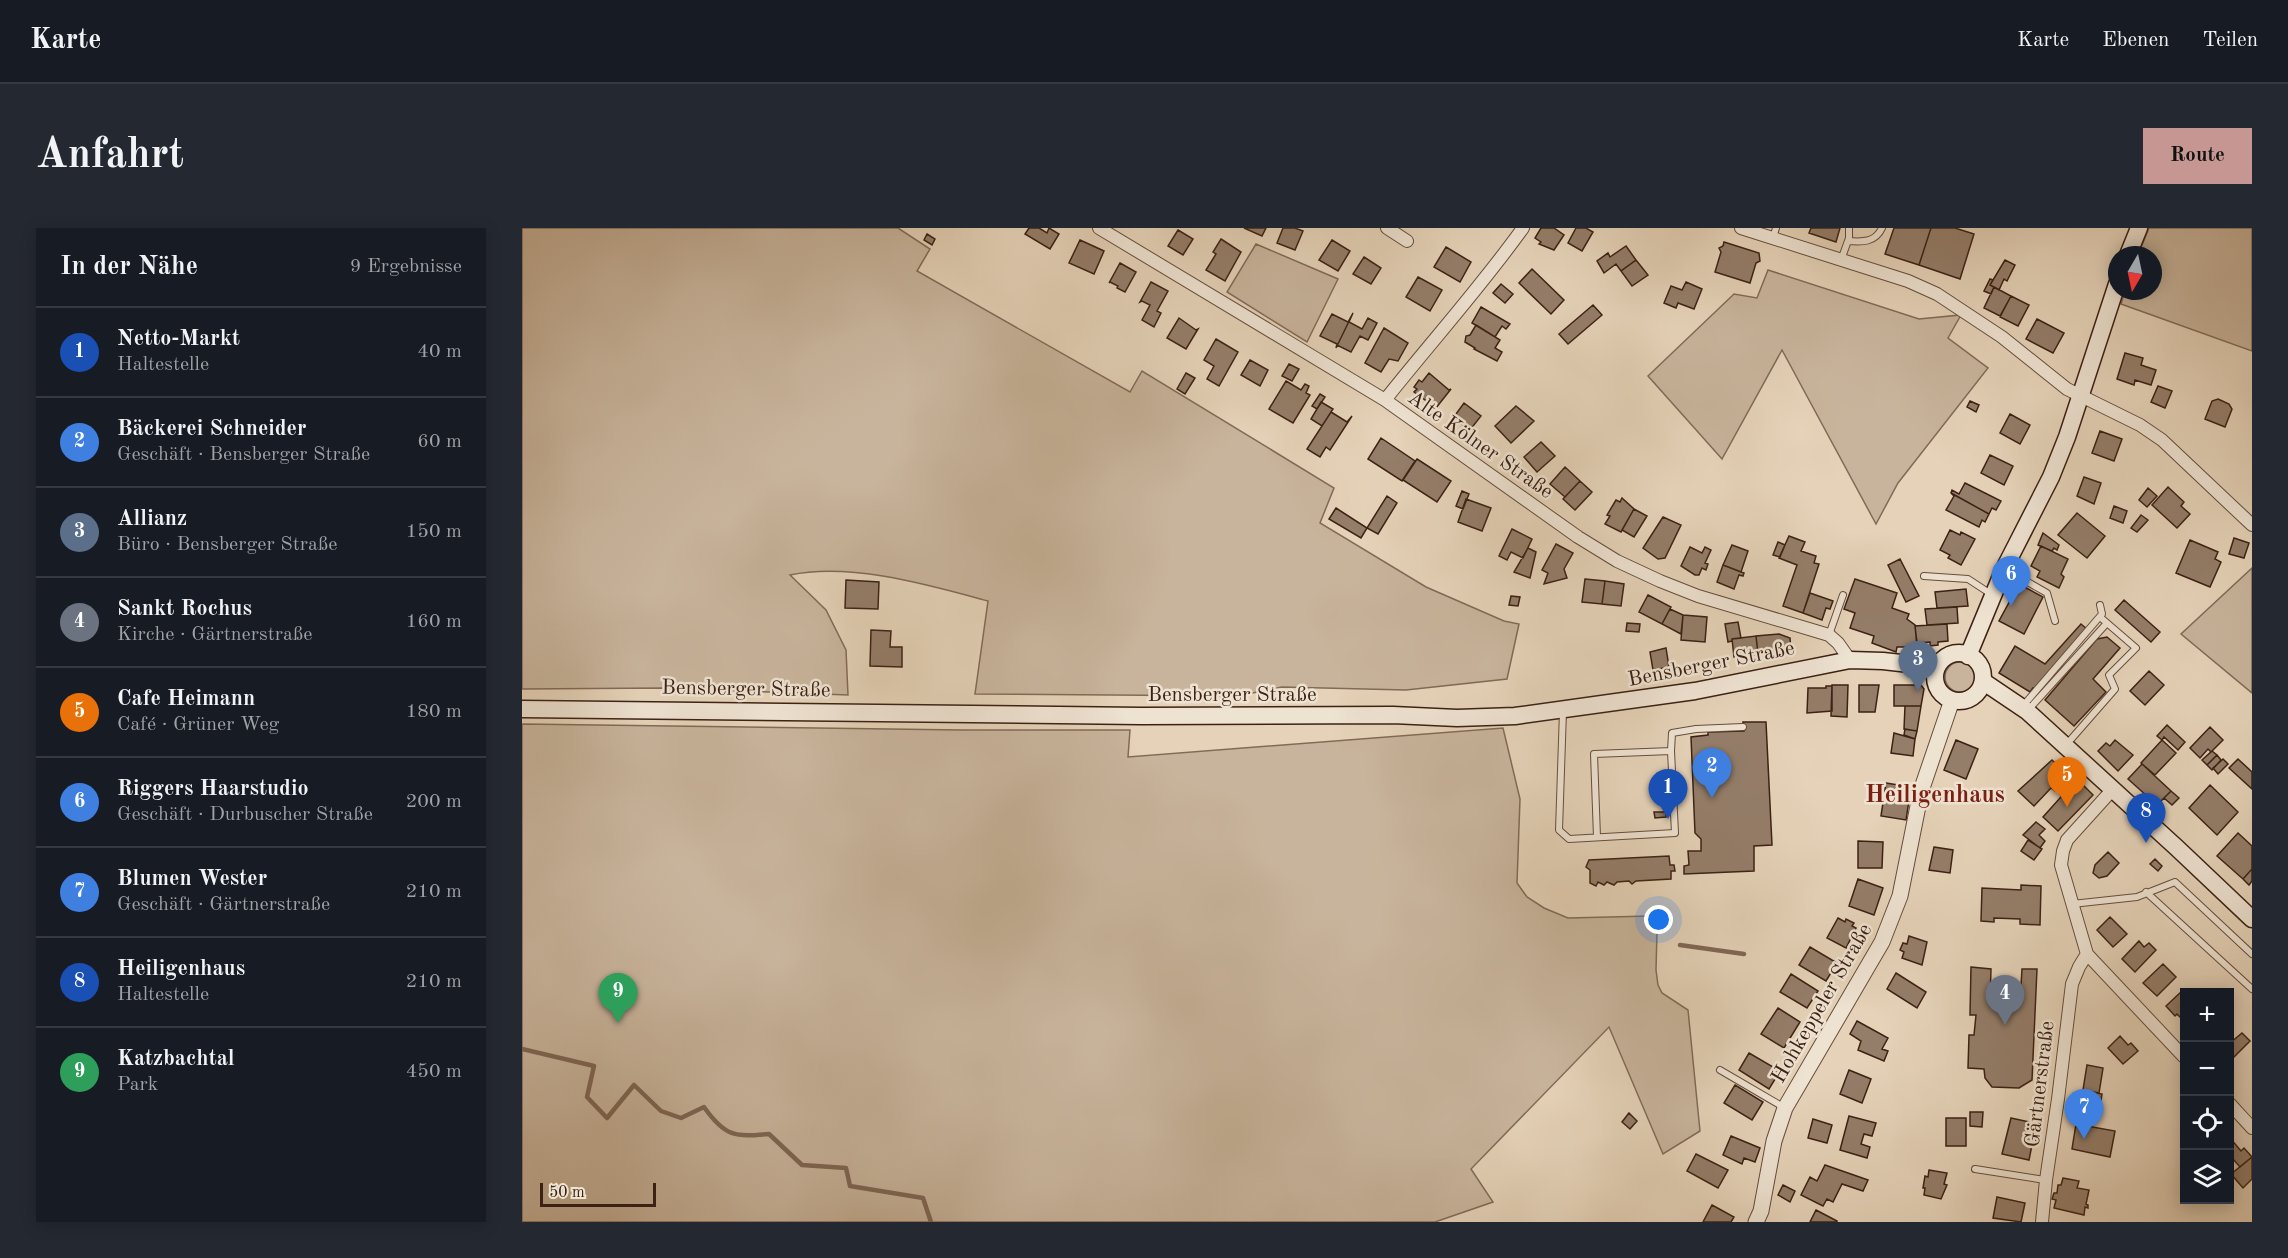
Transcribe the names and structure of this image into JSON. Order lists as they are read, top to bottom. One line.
{"streets":{"main road":["Bensberger Straße"],"street":["Alte Kölner Straße","Hohkeppeler Straße","Gärtnerstraße"]},"crossings":[["Bensberger Straße","Hohkeppeler Straße"]],"districts":["Heiligenhaus"],"scale_bar":"50 m","north":"bottom","page":{"header":"Karte","nav":["Karte","Ebenen","Teilen"],"buttons":"Route","title":"Anfahrt","heading":["In der Nähe","9 Ergebnisse"],"list":[{"mark":"1","name":"Netto-Markt","note":"Haltestelle","value":"40 m"},{"mark":"2","name":"Bäckerei Schneider","note":"Geschäft · Bensberger Straße","value":"60 m"},{"mark":"3","name":"Allianz","note":"Büro · Bensberger Straße","value":"150 m"},{"mark":"4","name":"Sankt Rochus","note":"Kirche · Gärtnerstraße","value":"160 m"},{"mark":"5","name":"Cafe Heimann","note":"Café · Grüner Weg","value":"180 m"},{"mark":"6","name":"Riggers Haarstudio","note":"Geschäft · Durbuscher Straße","value":"200 m"},{"mark":"7","name":"Blumen Wester","note":"Geschäft · Gärtnerstraße","value":"210 m"},{"mark":"8","name":"Heiligenhaus","note":"Haltestelle","value":"210 m"},{"mark":"9","name":"Katzbachtal","note":"Park","value":"450 m"}],"pins":["6","3","2","5","1","8","9","4","7"],"map_buttons":["+","−"],"scale":"50 m"}}
